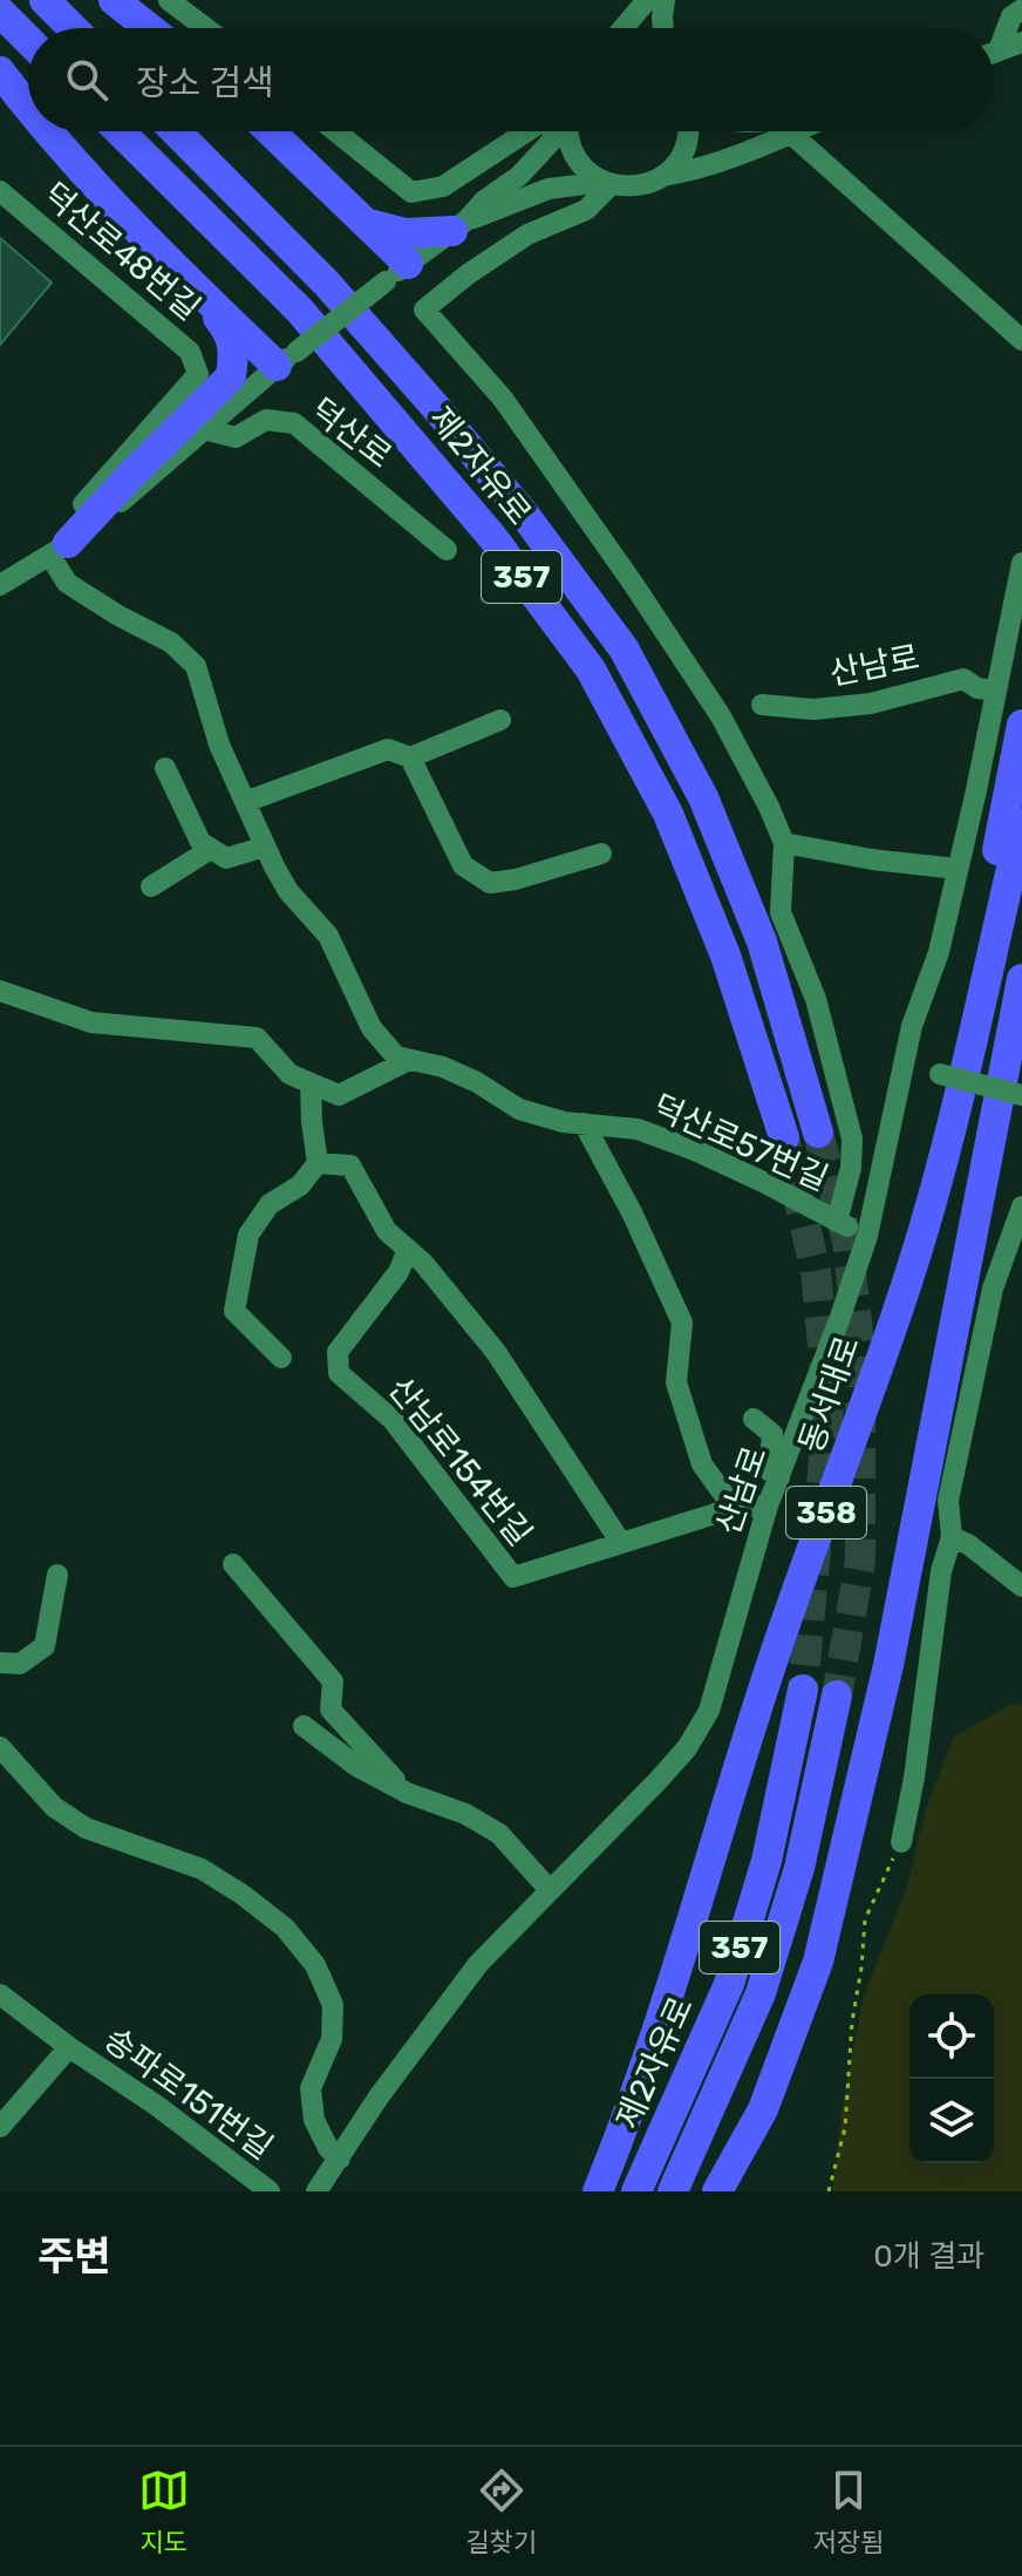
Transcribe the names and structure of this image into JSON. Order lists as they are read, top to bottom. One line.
{"streets":{"highway":["제2자유로","357","동서대로","358"],"street":["덕산로48번길","덕산로","산남로","덕산로57번길","산남로154번길","송파로151번길"]},"crossings":[["덕산로48번길","덕산로57번길"],["산남로","덕산로57번길"],["산남로","산남로154번길"]],"page":{"search":"장소 검색","heading":["주변","0개 결과"],"nav":["지도","길찾기","저장됨"]}}
